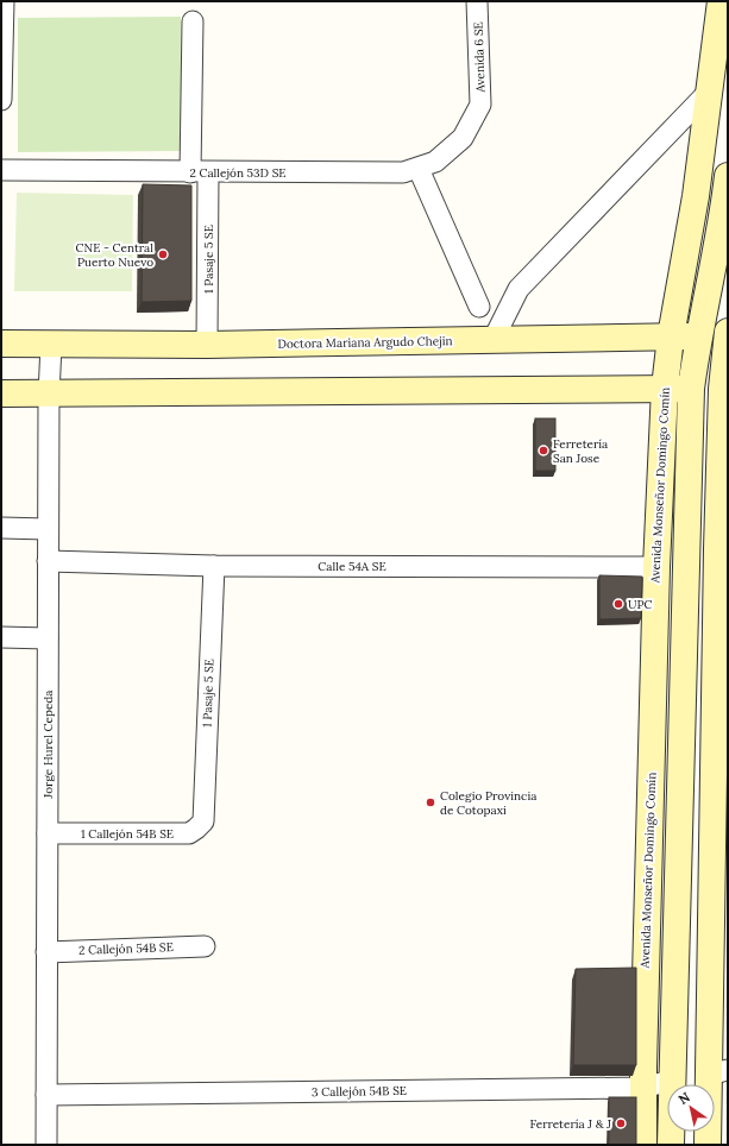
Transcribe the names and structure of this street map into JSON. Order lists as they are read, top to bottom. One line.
{"streets":{"main road":["Doctora Mariana Argudo Chejin","Avenida Monseñor Domingo Comín"],"street":["Avenida 6 SE","2 Callejón 53D SE","1 Pasaje 5 SE","Calle 54A SE","Jorge Hurel Cepeda","1 Callejón 54B SE","2 Callejón 54B SE","3 Callejón 54B SE"]},"crossings":[["Avenida 6 SE","2 Callejón 53D SE"],["2 Callejón 53D SE","1 Pasaje 5 SE"],["1 Pasaje 5 SE","Doctora Mariana Argudo Chejin"],["1 Pasaje 5 SE","Calle 54A SE"],["1 Pasaje 5 SE","1 Callejón 54B SE"],["Doctora Mariana Argudo Chejin","Avenida Monseñor Domingo Comín"],["Doctora Mariana Argudo Chejin","Jorge Hurel Cepeda"],["Avenida Monseñor Domingo Comín","Calle 54A SE"],["Avenida Monseñor Domingo Comín","3 Callejón 54B SE"],["Calle 54A SE","Jorge Hurel Cepeda"],["Jorge Hurel Cepeda","1 Callejón 54B SE"],["Jorge Hurel Cepeda","2 Callejón 54B SE"],["Jorge Hurel Cepeda","3 Callejón 54B SE"]],"places":["CNE - Central Puerto Nuevo","Ferretería San Jose","UPC","Colegio Provincia de Cotopaxi","Ferretería J & J"],"north":"top left"}
